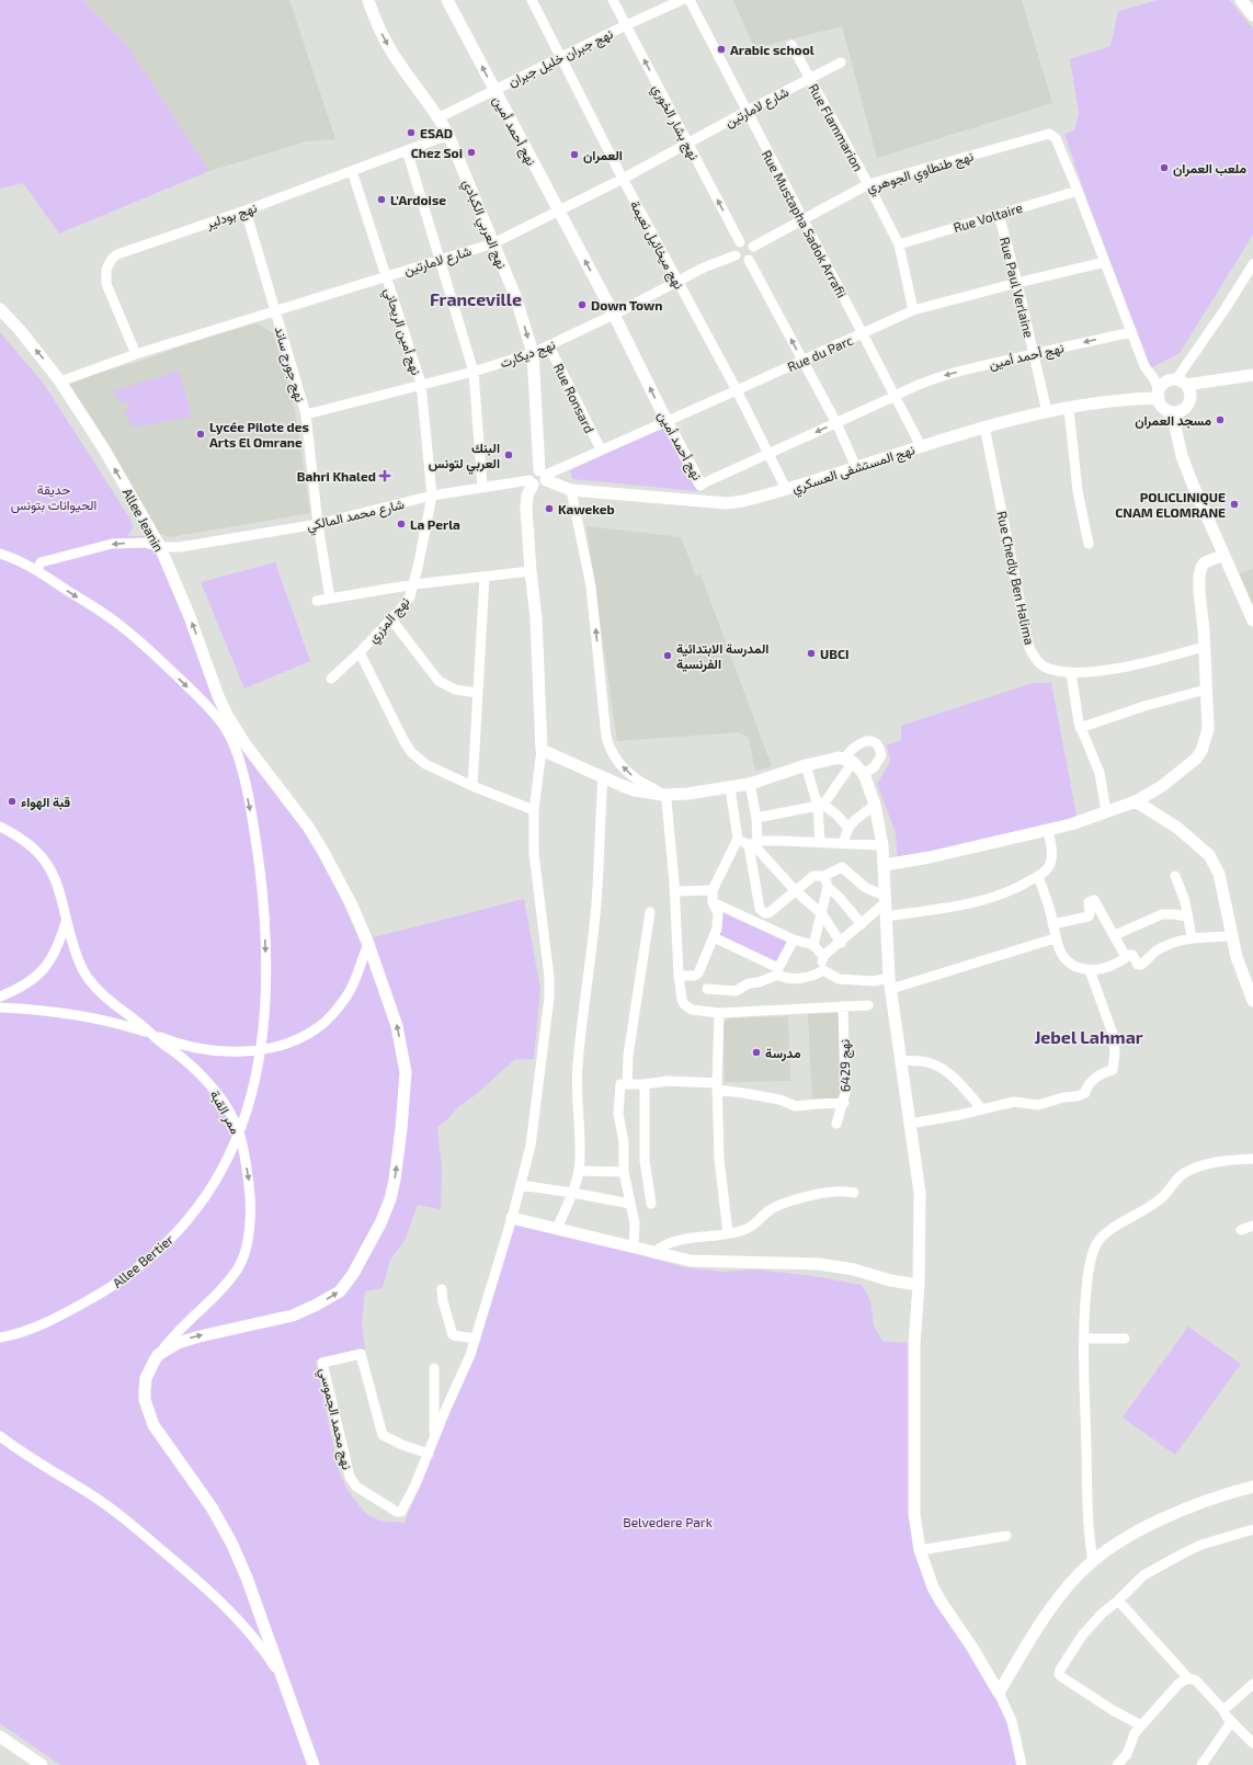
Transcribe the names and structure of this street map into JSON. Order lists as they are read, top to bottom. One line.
{"streets":{"street":["نهج جبران خليل جبران","شارع لامارتين","نهج بشار الخوري","Rue Flammarion","نهج أحمد أمين","نهج طنطاوي الجوهري","نهج بودلير","Rue Voltaire","نهج العربي الكبادي","Rue Mustapha Sadok Arrafii","نهج ميخائيل نعيمة","Rue Paul Verlaine","نهج أمين الريحاني","نهج ديكارت","Rue du Parc","نهج جورج ساند","Rue Ronsard","نهج المستشفى العسكري","شارع محمد المالكي","Allee Jeanin","Rue Chedly Ben Halima","نهج المزري","نهج 6429","ممر القبة","Allee Bertier","نهج محمد الجموسي"]},"crossings":[["نهج جبران خليل جبران","نهج بشار الخوري"],["نهج جبران خليل جبران","نهج أحمد أمين"],["نهج جبران خليل جبران","نهج العربي الكبادي"],["نهج جبران خليل جبران","نهج ميخائيل نعيمة"],["شارع لامارتين","نهج بشار الخوري"],["شارع لامارتين","Rue Flammarion"],["شارع لامارتين","نهج أحمد أمين"],["شارع لامارتين","نهج بودلير"],["شارع لامارتين","نهج العربي الكبادي"],["شارع لامارتين","Rue Mustapha Sadok Arrafii"],["شارع لامارتين","نهج ميخائيل نعيمة"],["شارع لامارتين","نهج أمين الريحاني"],["شارع لامارتين","نهج جورج ساند"],["شارع لامارتين","Allee Jeanin"],["نهج بشار الخوري","نهج طنطاوي الجوهري"],["نهج بشار الخوري","نهج ديكارت"],["Rue Flammarion","نهج طنطاوي الجوهري"],["Rue Flammarion","Rue Voltaire"],["Rue Flammarion","Rue du Parc"],["نهج أحمد أمين","Rue Mustapha Sadok Arrafii"],["نهج أحمد أمين","نهج ميخائيل نعيمة"],["نهج أحمد أمين","Rue Paul Verlaine"],["نهج أحمد أمين","نهج ديكارت"],["نهج أحمد أمين","Rue du Parc"],["نهج طنطاوي الجوهري","Rue Voltaire"],["نهج طنطاوي الجوهري","Rue Mustapha Sadok Arrafii"],["نهج طنطاوي الجوهري","نهج ديكارت"],["نهج بودلير","نهج العربي الكبادي"],["نهج بودلير","نهج أمين الريحاني"],["نهج بودلير","نهج جورج ساند"],["Rue Voltaire","Rue Paul Verlaine"],["نهج العربي الكبادي","نهج ديكارت"],["نهج العربي الكبادي","Rue du Parc"],["نهج العربي الكبادي","نهج المستشفى العسكري"],["Rue Mustapha Sadok Arrafii","Rue du Parc"],["Rue Mustapha Sadok Arrafii","نهج المستشفى العسكري"],["نهج ميخائيل نعيمة","نهج ديكارت"],["نهج ميخائيل نعيمة","Rue du Parc"],["نهج ميخائيل نعيمة","نهج المستشفى العسكري"],["Rue Paul Verlaine","Rue du Parc"],["Rue Paul Verlaine","نهج المستشفى العسكري"],["نهج أمين الريحاني","نهج ديكارت"],["نهج أمين الريحاني","شارع محمد المالكي"],["نهج أمين الريحاني","نهج المزري"],["نهج ديكارت","نهج جورج ساند"],["نهج ديكارت","Rue Ronsard"],["Rue du Parc","Rue Ronsard"],["Rue du Parc","نهج المستشفى العسكري"],["نهج جورج ساند","شارع محمد المالكي"],["نهج المستشفى العسكري","Rue Chedly Ben Halima"],["شارع محمد المالكي","Allee Jeanin"],["شارع محمد المالكي","نهج المزري"],["شارع محمد المالكي","Allee Bertier"],["Allee Jeanin","ممر القبة"],["Allee Jeanin","Allee Bertier"],["ممر القبة","Allee Bertier"]],"one_way":["نهج بشار الخوري","ممر القبة","Allee Bertier"],"districts":["Franceville","Jebel Lahmar"],"parks":["حديقة الحيوانات بتونس","Belvedere Park"],"places":{"other":["Arabic school","ESAD","Chez Soi","العمران","ملعب العمران","L'Ardoise","Down Town","مسجد العمران","Lycée Pilote des Arts El Omrane","البنك العربي لتونس","POLICLINIQUE CNAM ELOMRANE","Kawekeb","La Perla","UBCI","المدرسة الابتدائية الفرنسية","قبة الهواء","مدرسة"],"health":["Bahri Khaled"]}}
